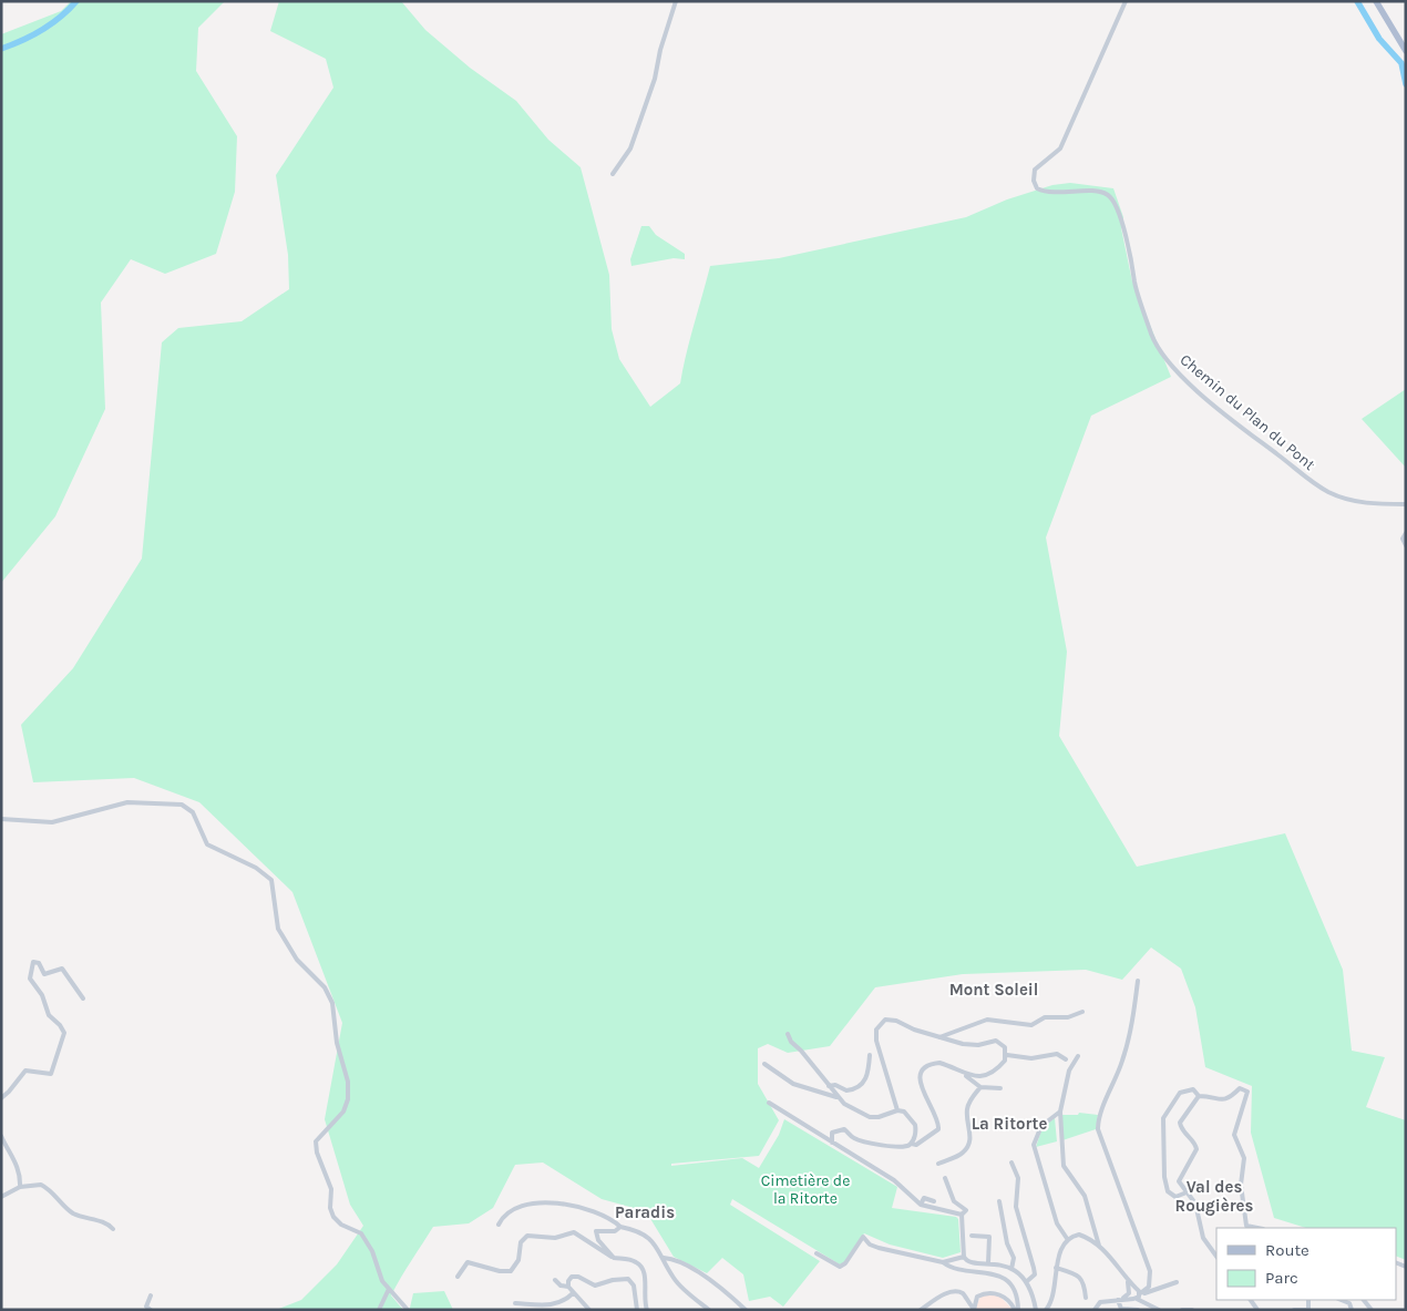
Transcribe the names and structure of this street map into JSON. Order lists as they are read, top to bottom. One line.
{"streets":{"street":["Chemin du Plan du Pont"]},"districts":["Mont Soleil","La Ritorte","Val des Rougières","Paradis"],"parks":["Cimetière de la Ritorte"],"legend":["Route","Parc"]}
